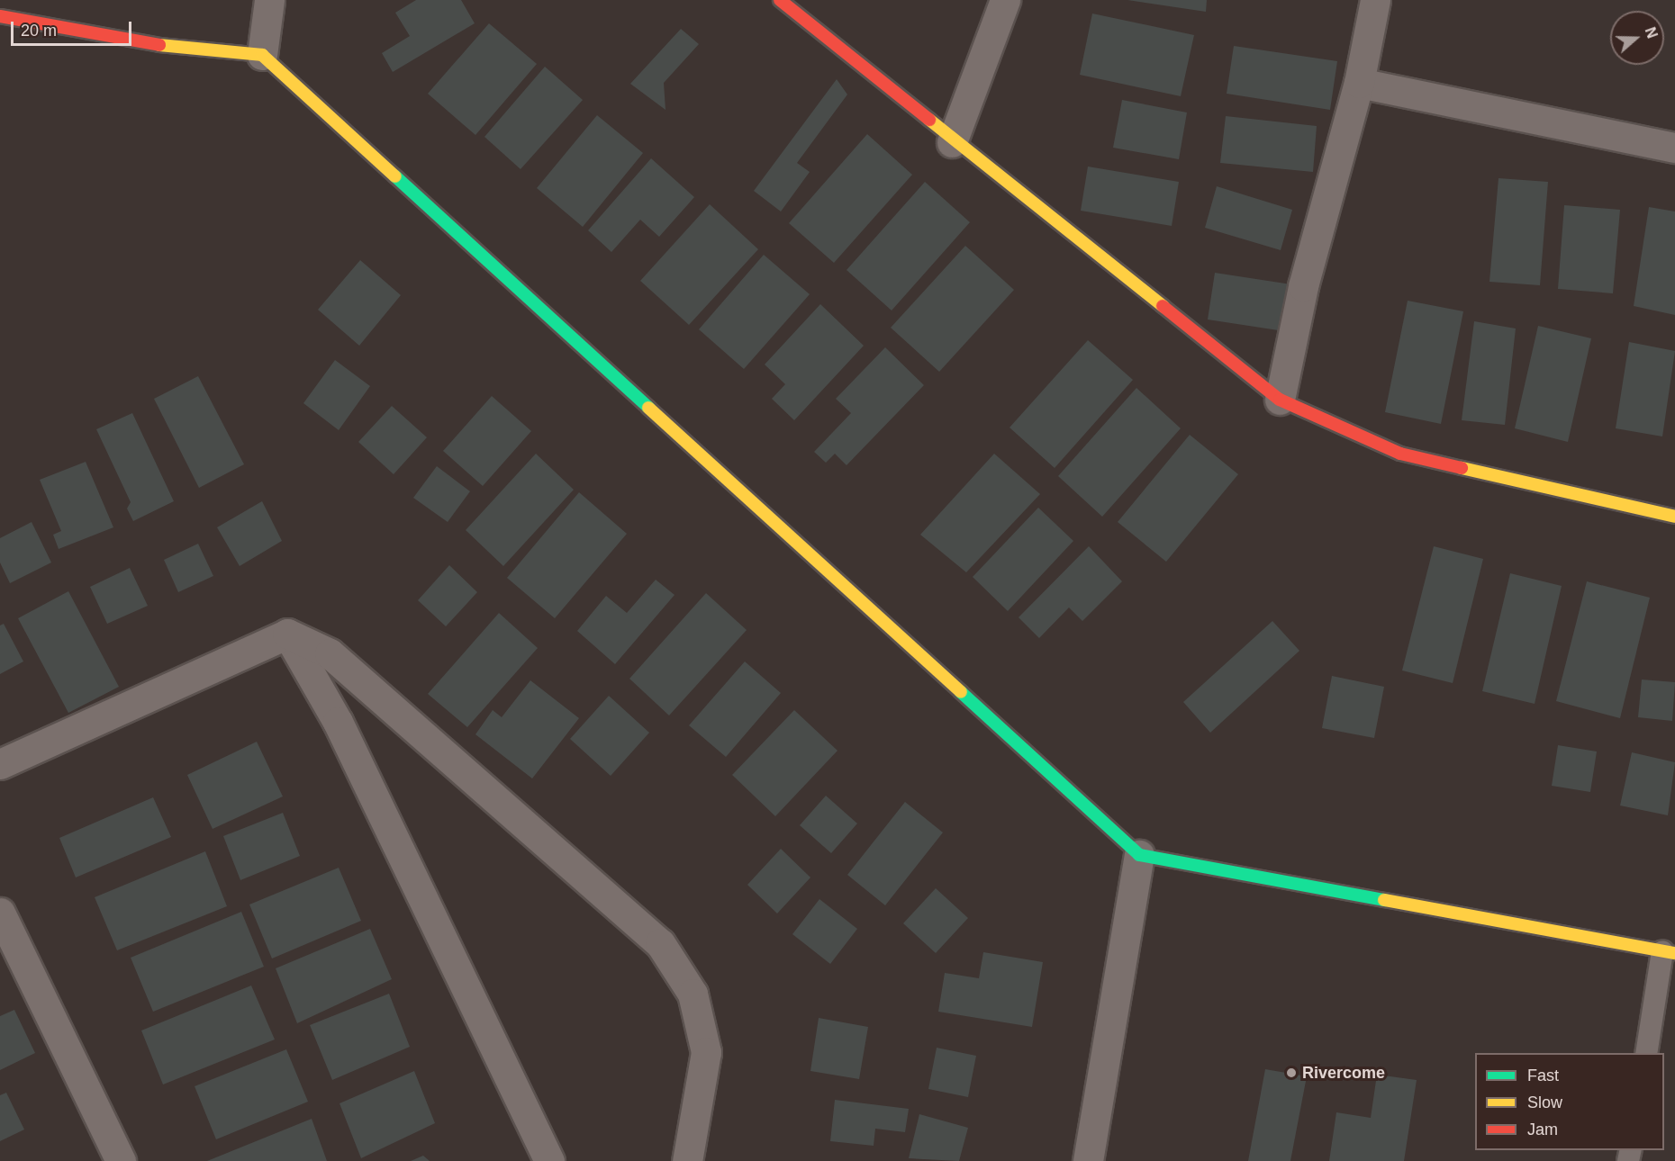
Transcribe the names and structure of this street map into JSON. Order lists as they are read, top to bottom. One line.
{"places":["Rivercome"],"legend":["Fast","Slow","Jam"],"scale_bar":"20 m","north":"right"}
